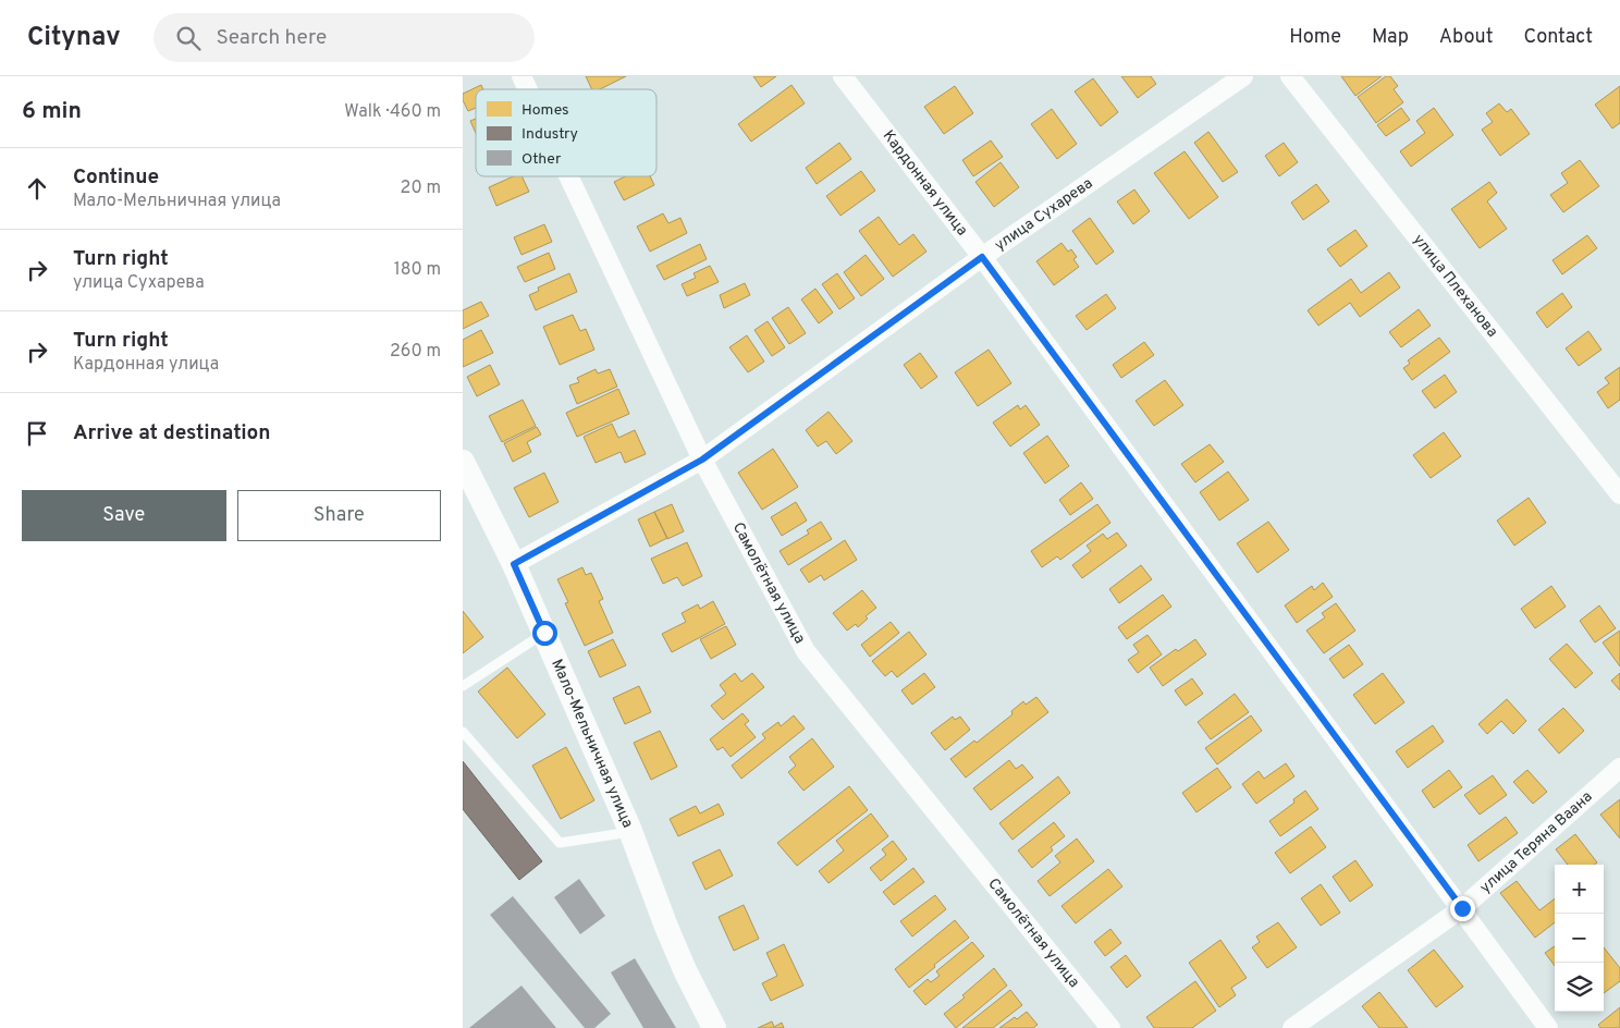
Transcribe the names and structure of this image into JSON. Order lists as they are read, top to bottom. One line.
{"streets":{"street":["Кардонная улица","улица Сухарева","улица Плеханова","Самолётная улица","Мало-Мельничная улица","улица Теряна Ваана"]},"crossings":[["Кардонная улица","улица Сухарева"],["Кардонная улица","улица Теряна Ваана"],["улица Сухарева","Самолётная улица"],["улица Сухарева","Мало-Мельничная улица"]],"legend":["Homes","Industry","Other"],"page":{"header":"Citynav","search":"Search here","nav":["Home","Map","About","Contact"],"heading":["6 min","Walk · 460 m"],"list":[["Continue","Мало-Мельничная улица","20 m"],["Turn right","улица Сухарева","180 m"],["Turn right","Кардонная улица","260 m"],"Arrive at destination"],"buttons":["Save","Share"],"map_buttons":["+","−"]}}
